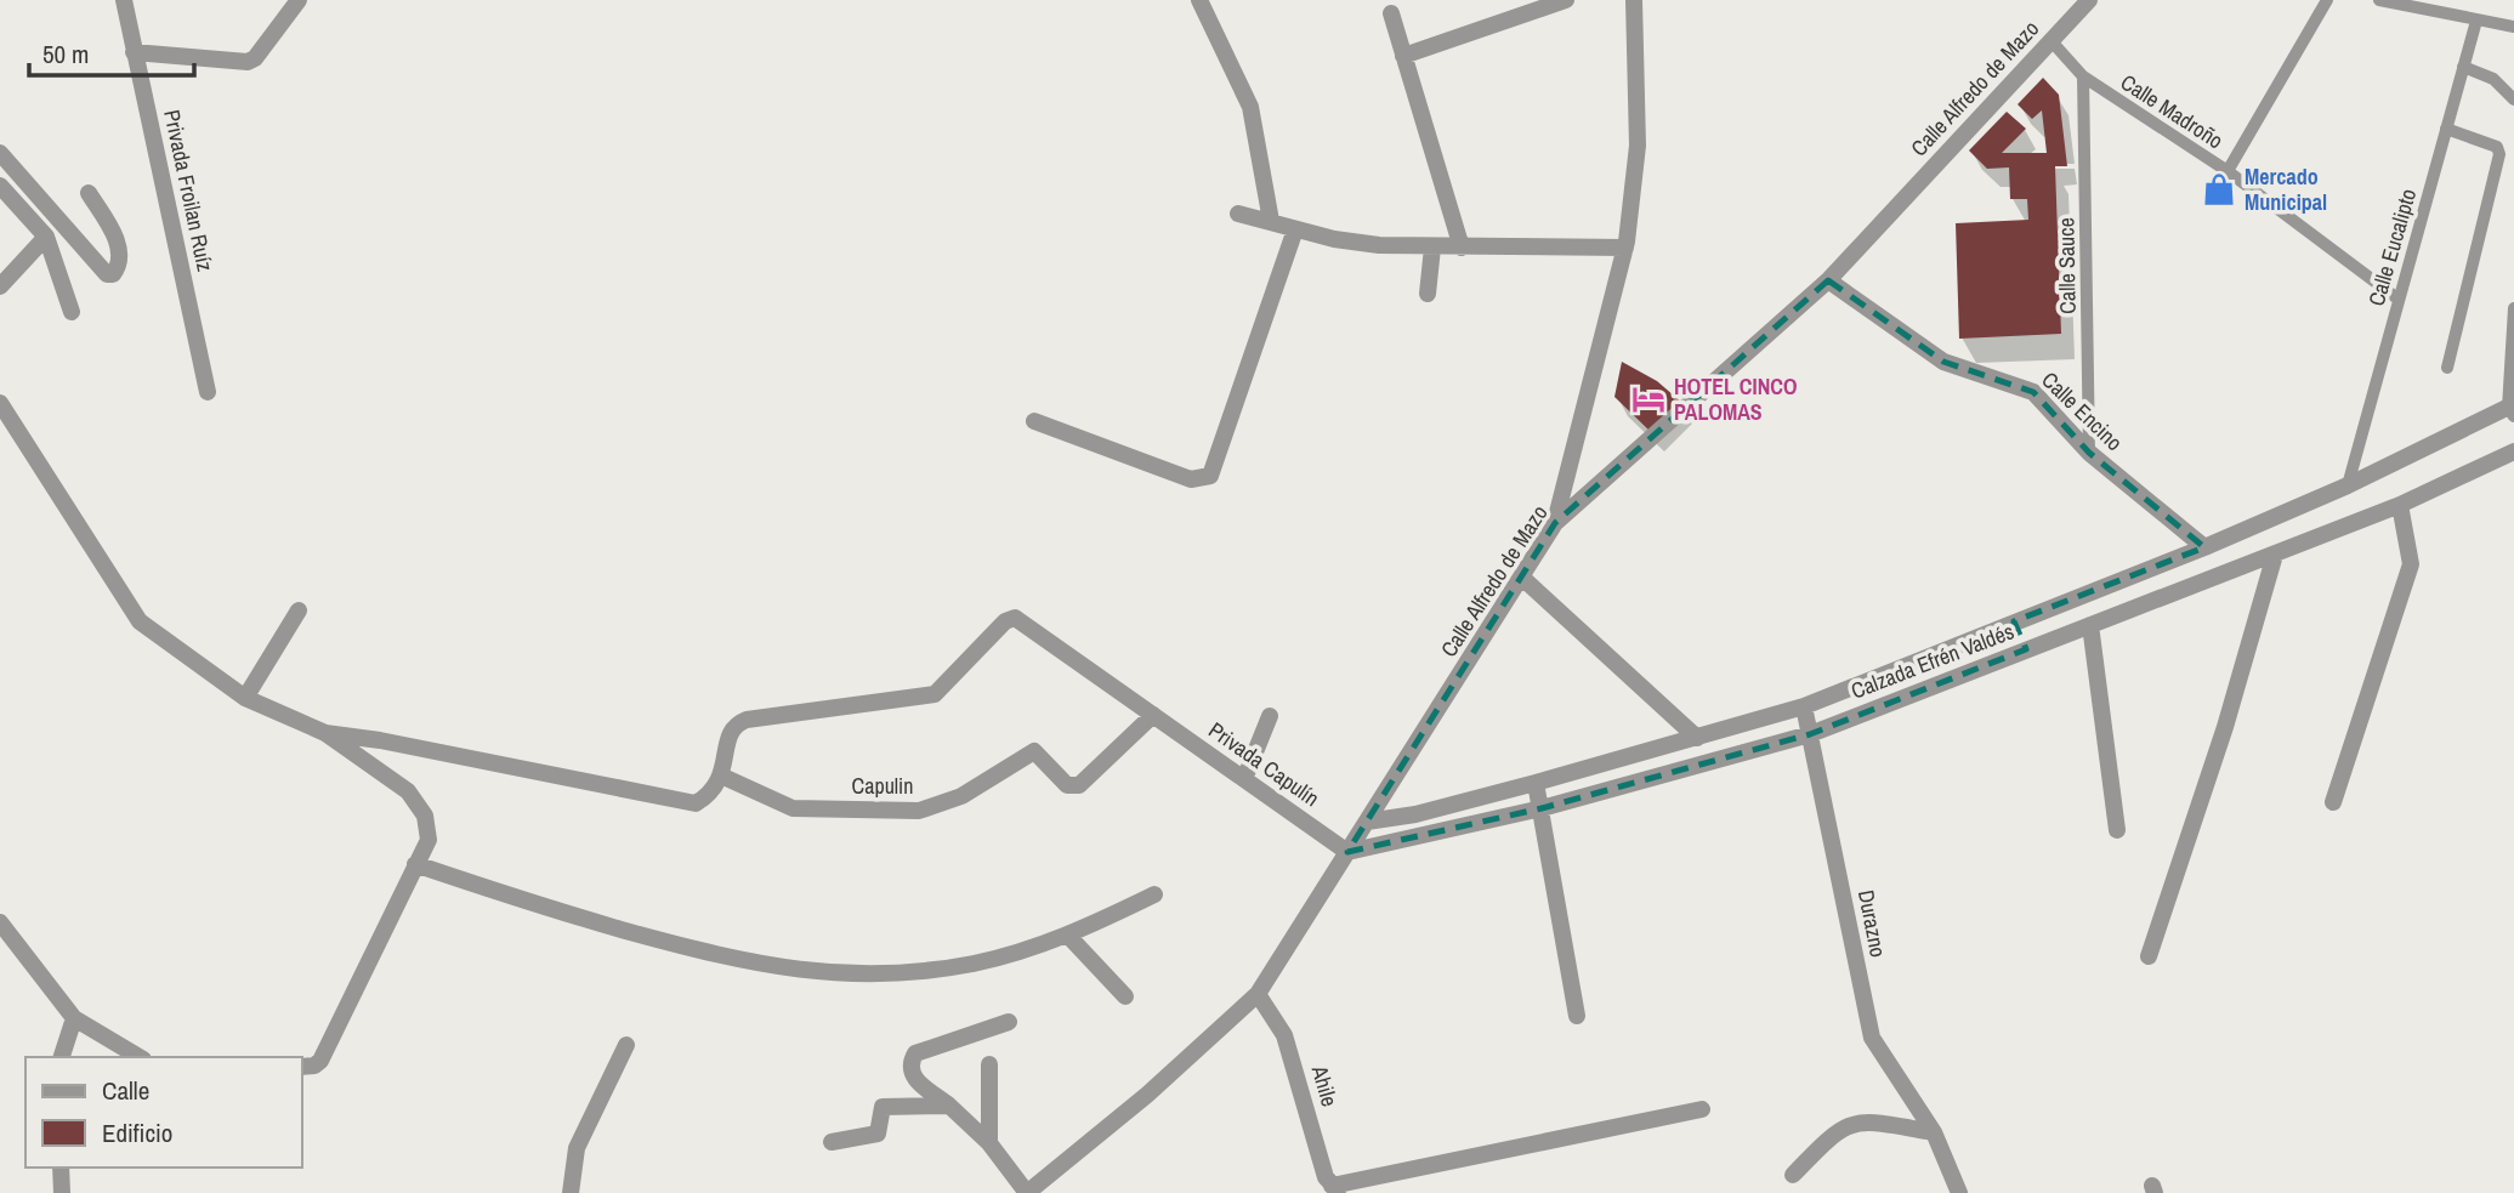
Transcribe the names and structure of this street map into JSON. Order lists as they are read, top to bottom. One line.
{"streets":{"street":["Calle Alfredo de Mazo","Privada Froilan Ruíz","Calle Encino","Calzada Efrén Valdés","Privada Capulín","Capulin","Durazno","Ahile"],"lane":["Calle Madroño","Calle Eucalipto","Calle Sauce"]},"crossings":[["Calle Alfredo de Mazo","Calle Madroño"],["Calle Alfredo de Mazo","Calle Encino"],["Calle Alfredo de Mazo","Calzada Efrén Valdés"],["Calle Alfredo de Mazo","Privada Capulín"],["Calle Alfredo de Mazo","Ahile"],["Calle Madroño","Calle Eucalipto"],["Calle Madroño","Calle Sauce"],["Calle Eucalipto","Calzada Efrén Valdés"],["Calle Sauce","Calle Encino"],["Calle Encino","Calzada Efrén Valdés"],["Calzada Efrén Valdés","Privada Capulín"],["Calzada Efrén Valdés","Durazno"],["Privada Capulín","Capulin"]],"places":{"shop":["Mercado Municipal"],"hotel":["HOTEL CINCO PALOMAS"]},"legend":["Calle","Edificio"],"scale_bar":"50 m"}
